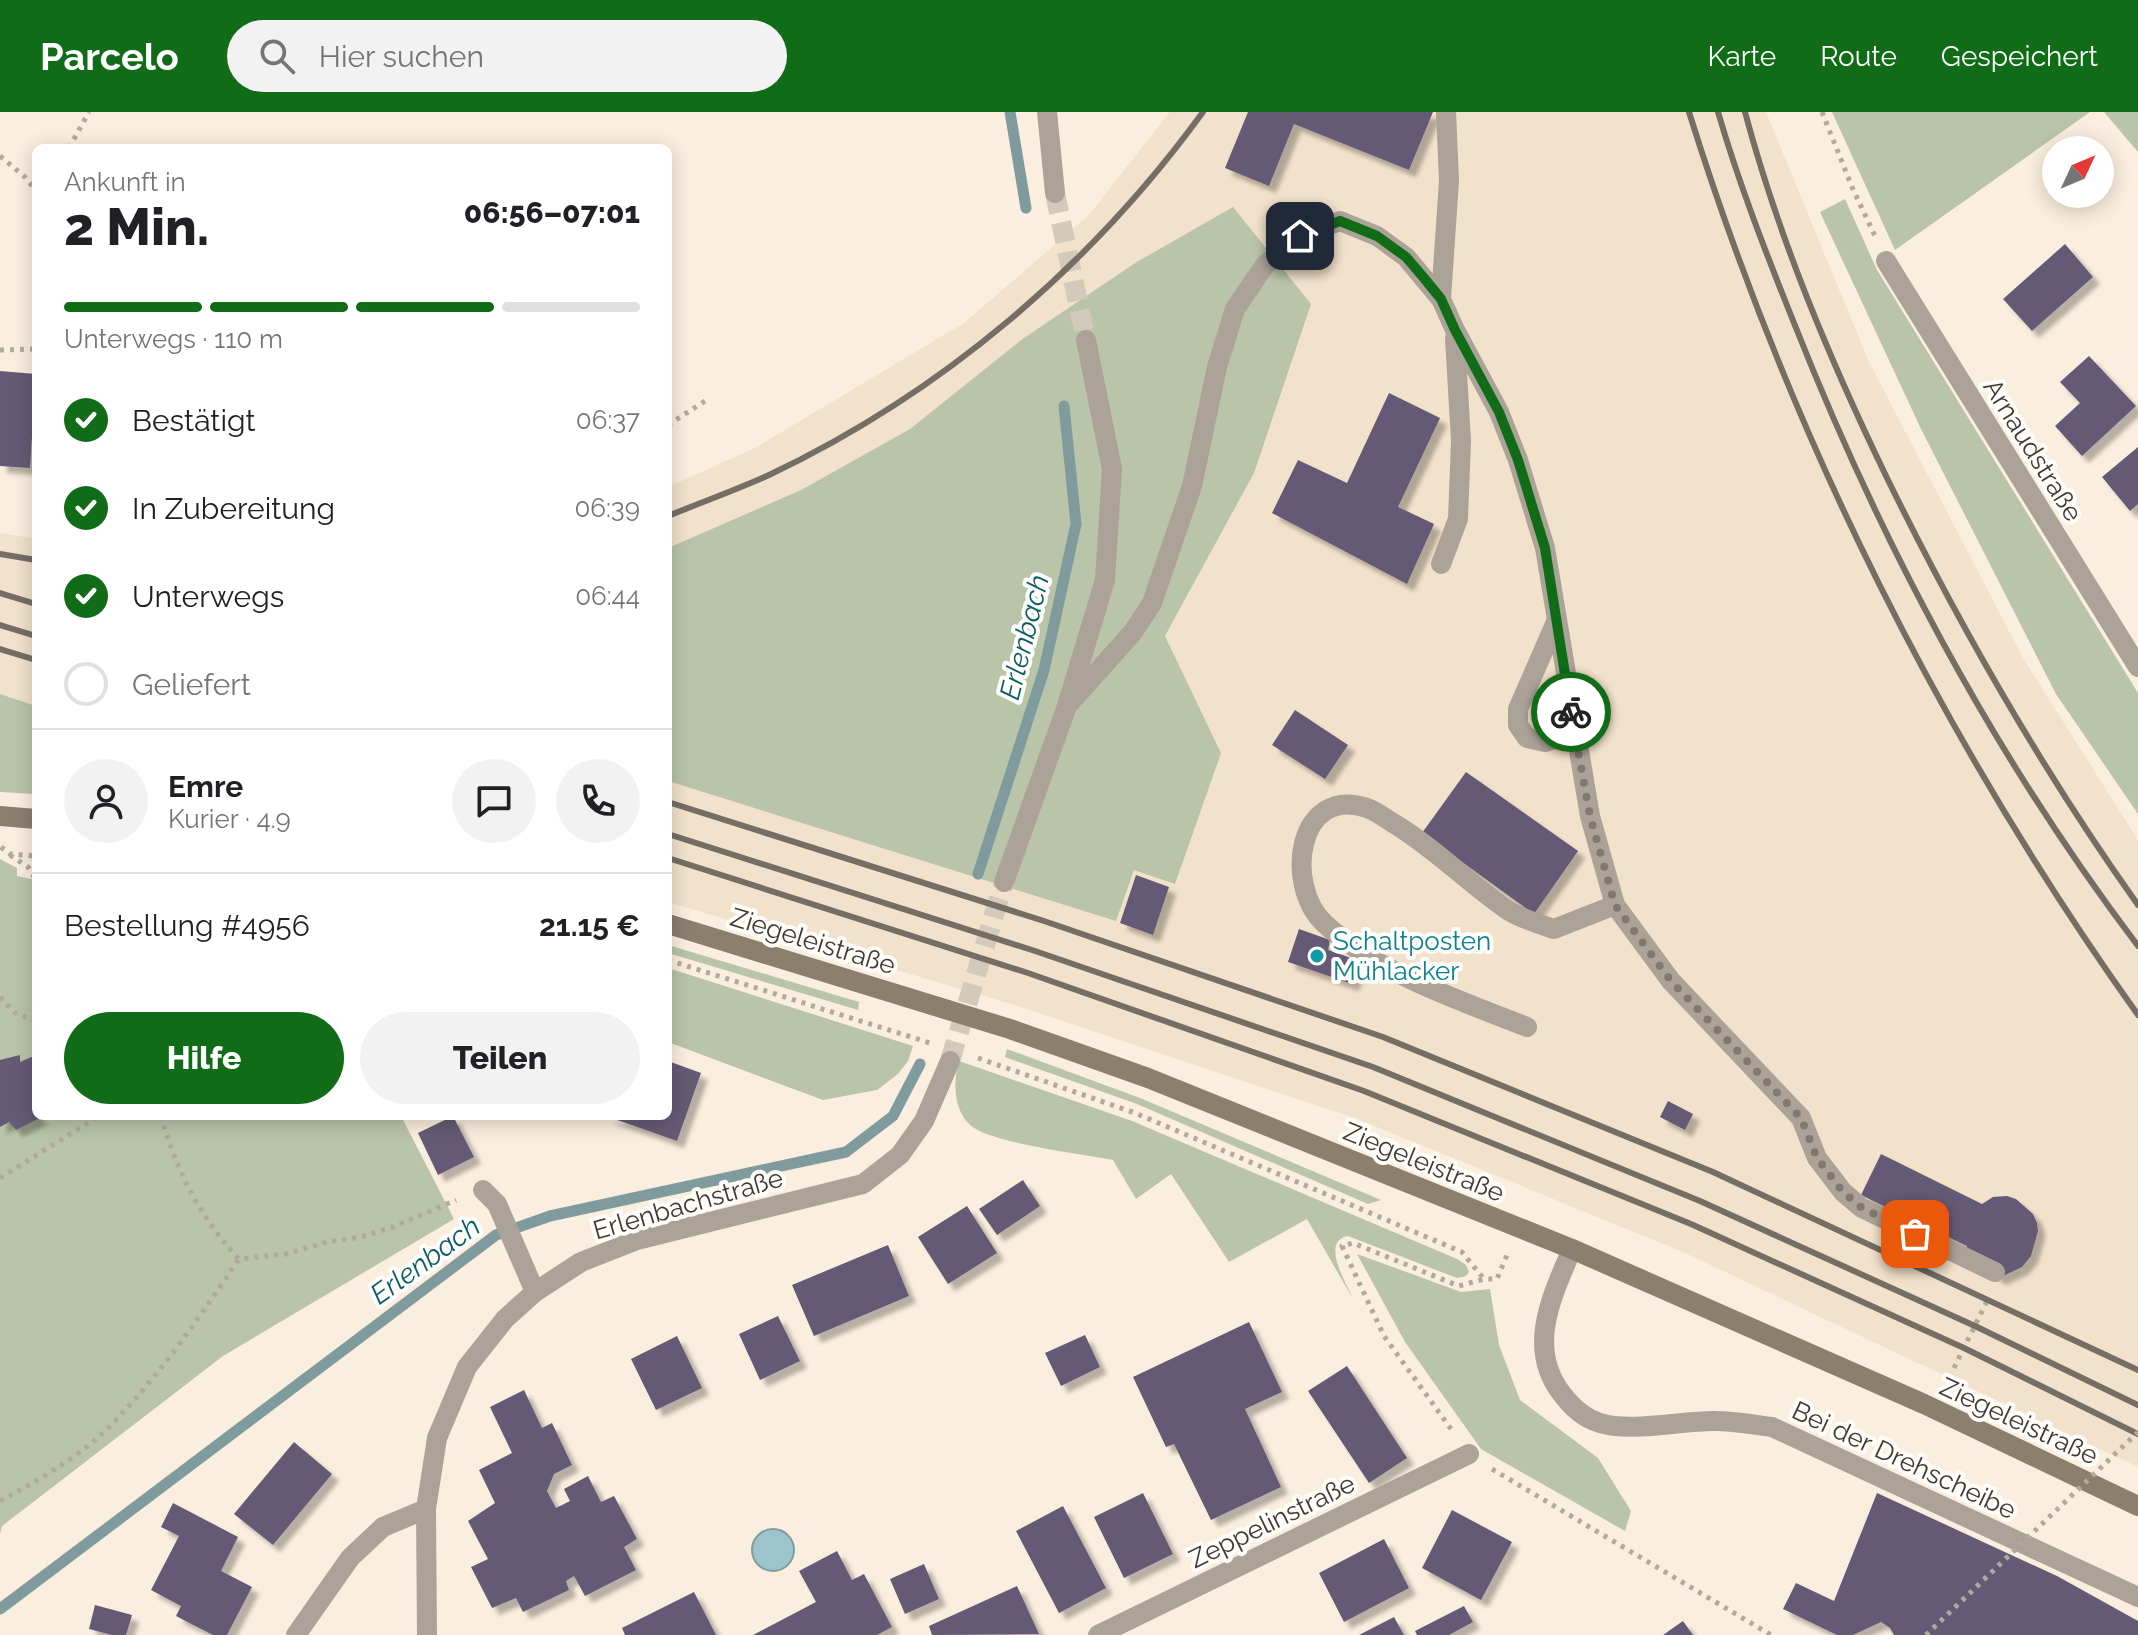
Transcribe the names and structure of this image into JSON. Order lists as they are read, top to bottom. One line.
{"streets":{"street":["Arnaudstraße","Ziegeleistraße","Erlenbachstraße","Bei der Drehscheibe","Zeppelinstraße"]},"crossings":[["Ziegeleistraße","Bei der Drehscheibe"]],"water":["Erlenbach"],"places":["Schaltposten Mühlacker"],"north":"top right","page":{"header":"Parcelo","search":"Hier suchen","nav":["Karte","Route","Gespeichert"],"heading":["2 Min.","Ankunft in","06:56–07:01"],"panel":["Emre","Kurier · 4.9","Bestellung #4956","21.15 €"],"bar":"Unterwegs · 110 m","list":[["Bestätigt","06:37"],["In Zubereitung","06:39"],["Unterwegs","06:44"],"Geliefert"],"buttons":["Hilfe","Teilen"]}}
